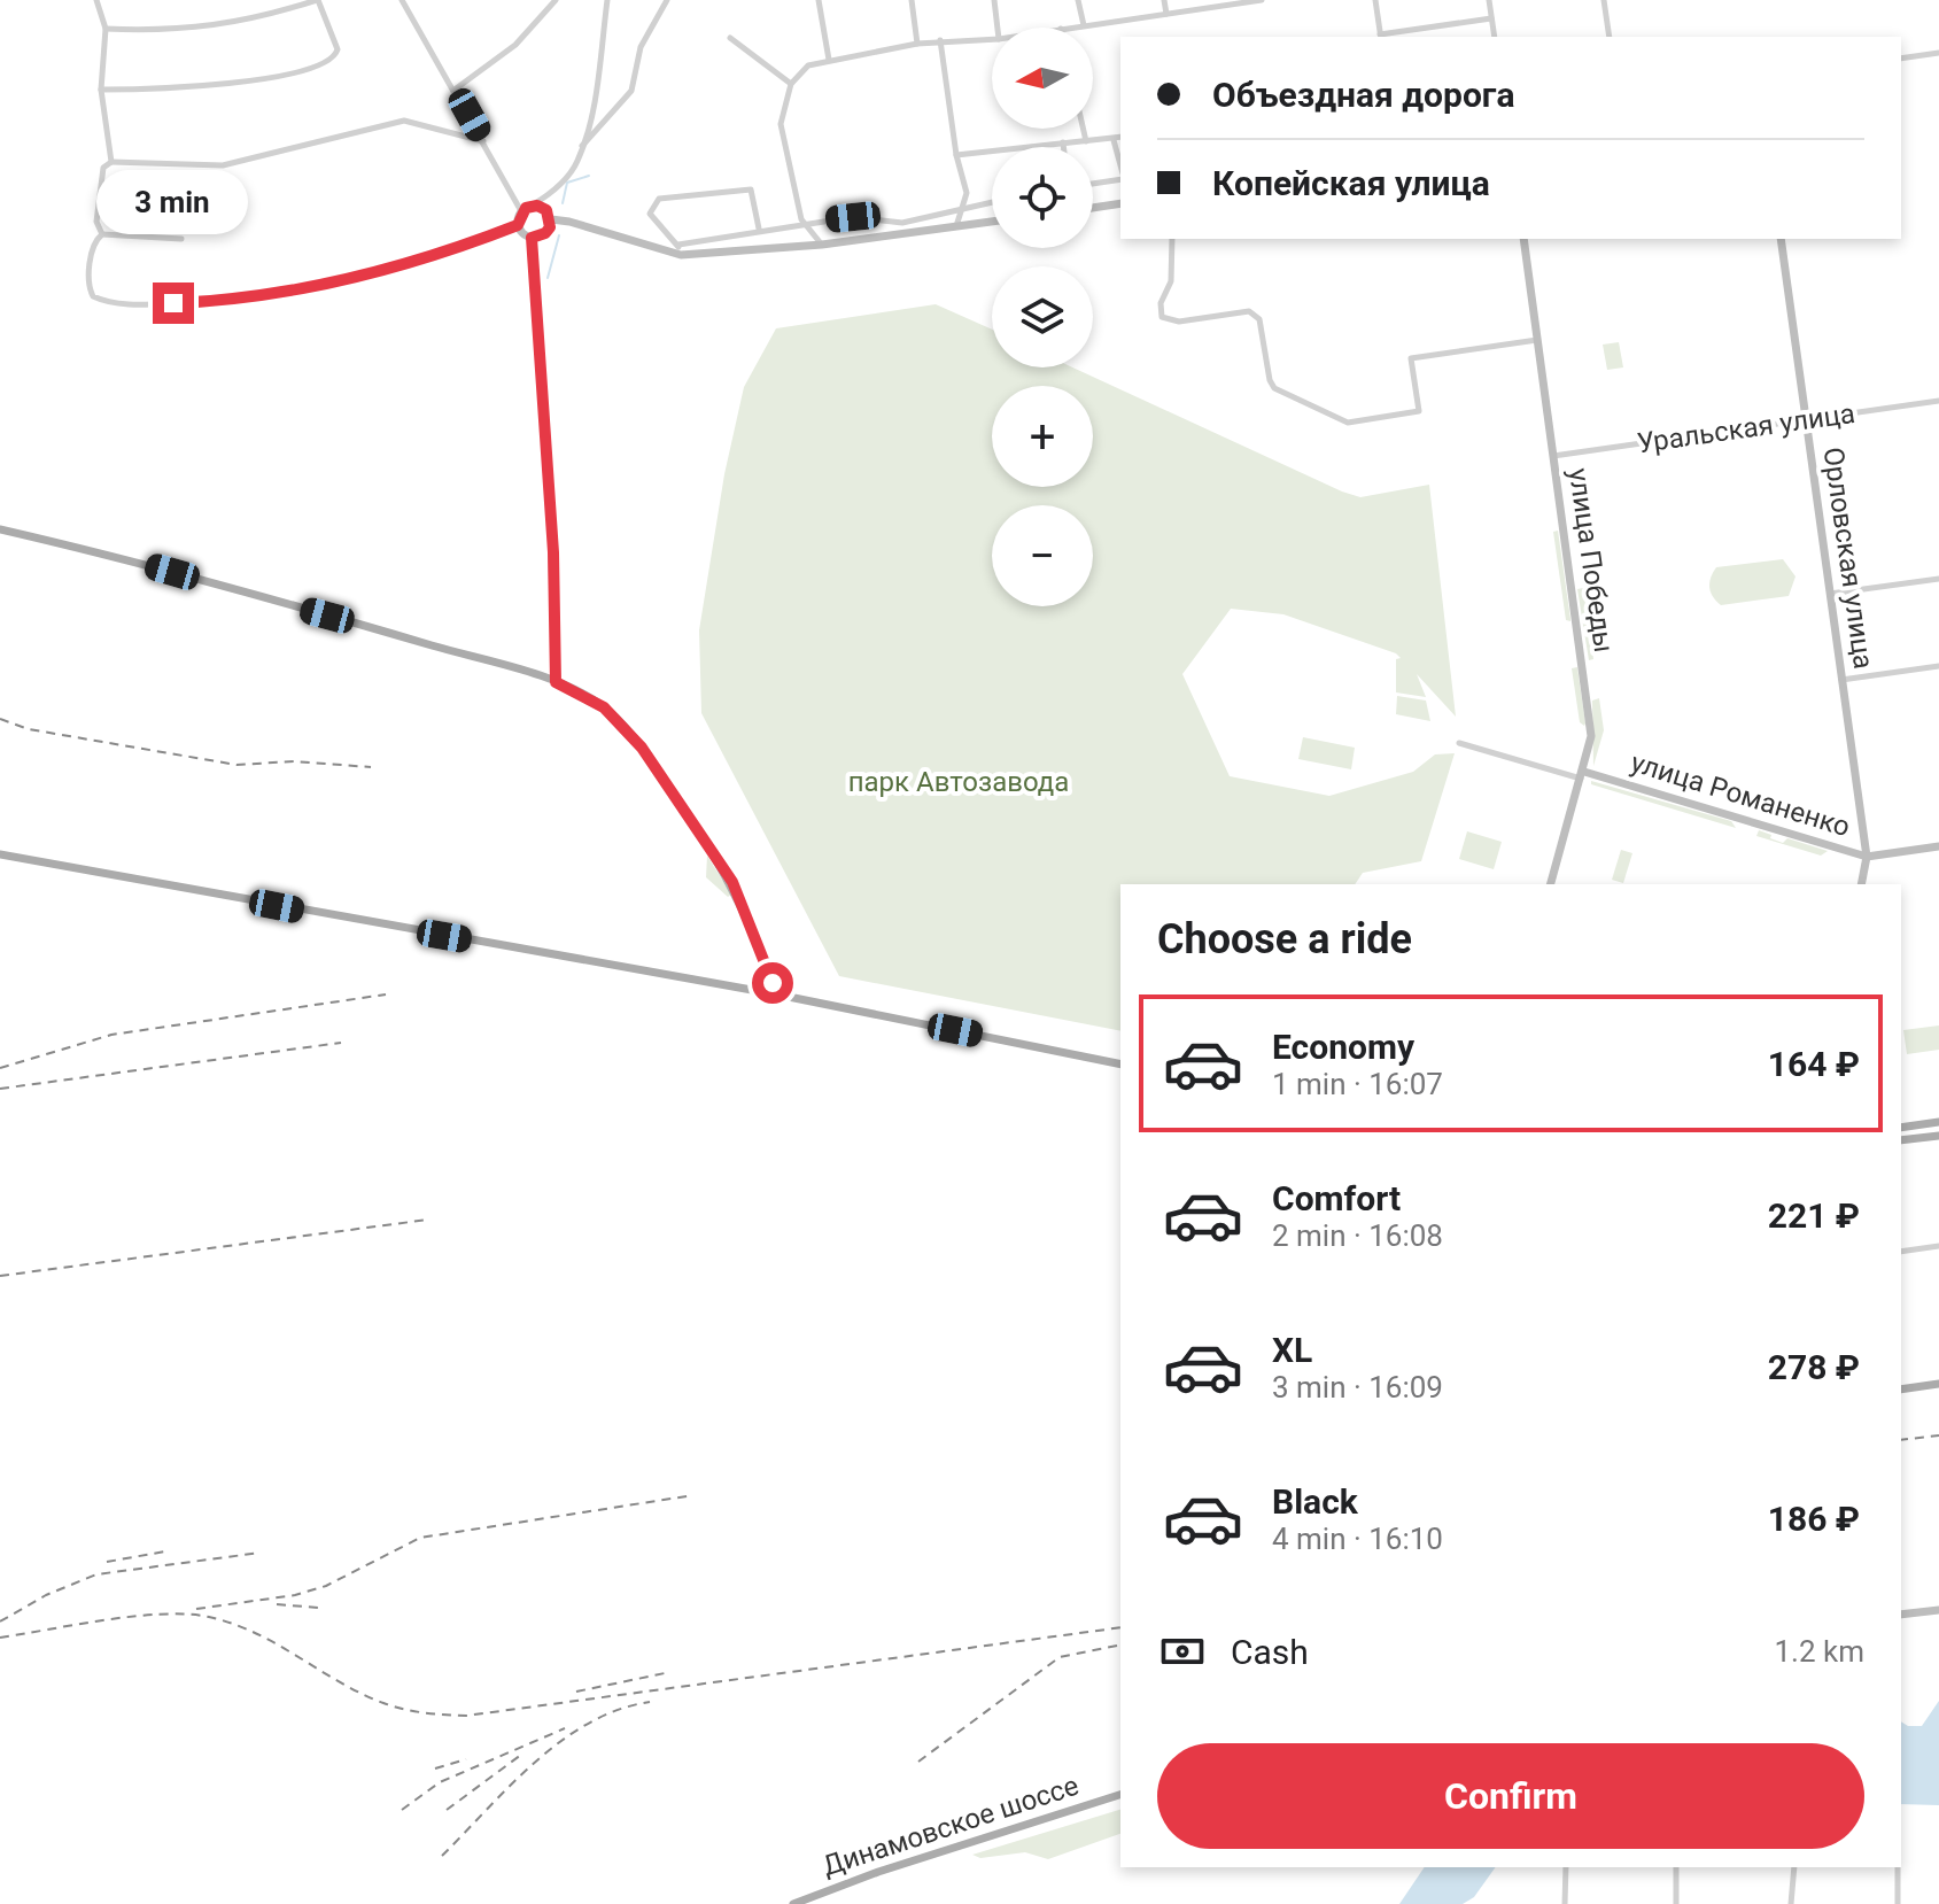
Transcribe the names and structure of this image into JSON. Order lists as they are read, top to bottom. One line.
{"streets":{"main road":["Динамовское шоссе"],"street":["Уральская улица","Орловская улица","улица Победы","улица Романенко"]},"crossings":[["Уральская улица","Орловская улица"],["Уральская улица","улица Победы"],["Орловская улица","улица Романенко"],["улица Победы","улица Романенко"]],"parks":["парк Автозавода"],"north":"left","page":{"map_buttons":["+","−"],"banner":["Объездная дорога","Копейская улица"],"bubble":"3 min","heading":"Choose a ride","list":[{"name":"Economy","note":"1 min · 16:07","value":"164 ₽"},{"name":"Comfort","note":"2 min · 16:08","value":"221 ₽"},{"name":"XL","note":"3 min · 16:09","value":"278 ₽"},{"name":"Black","note":"4 min · 16:10","value":"186 ₽"}],"pay":["Cash","1.2 km"],"buttons":"Confirm"}}
